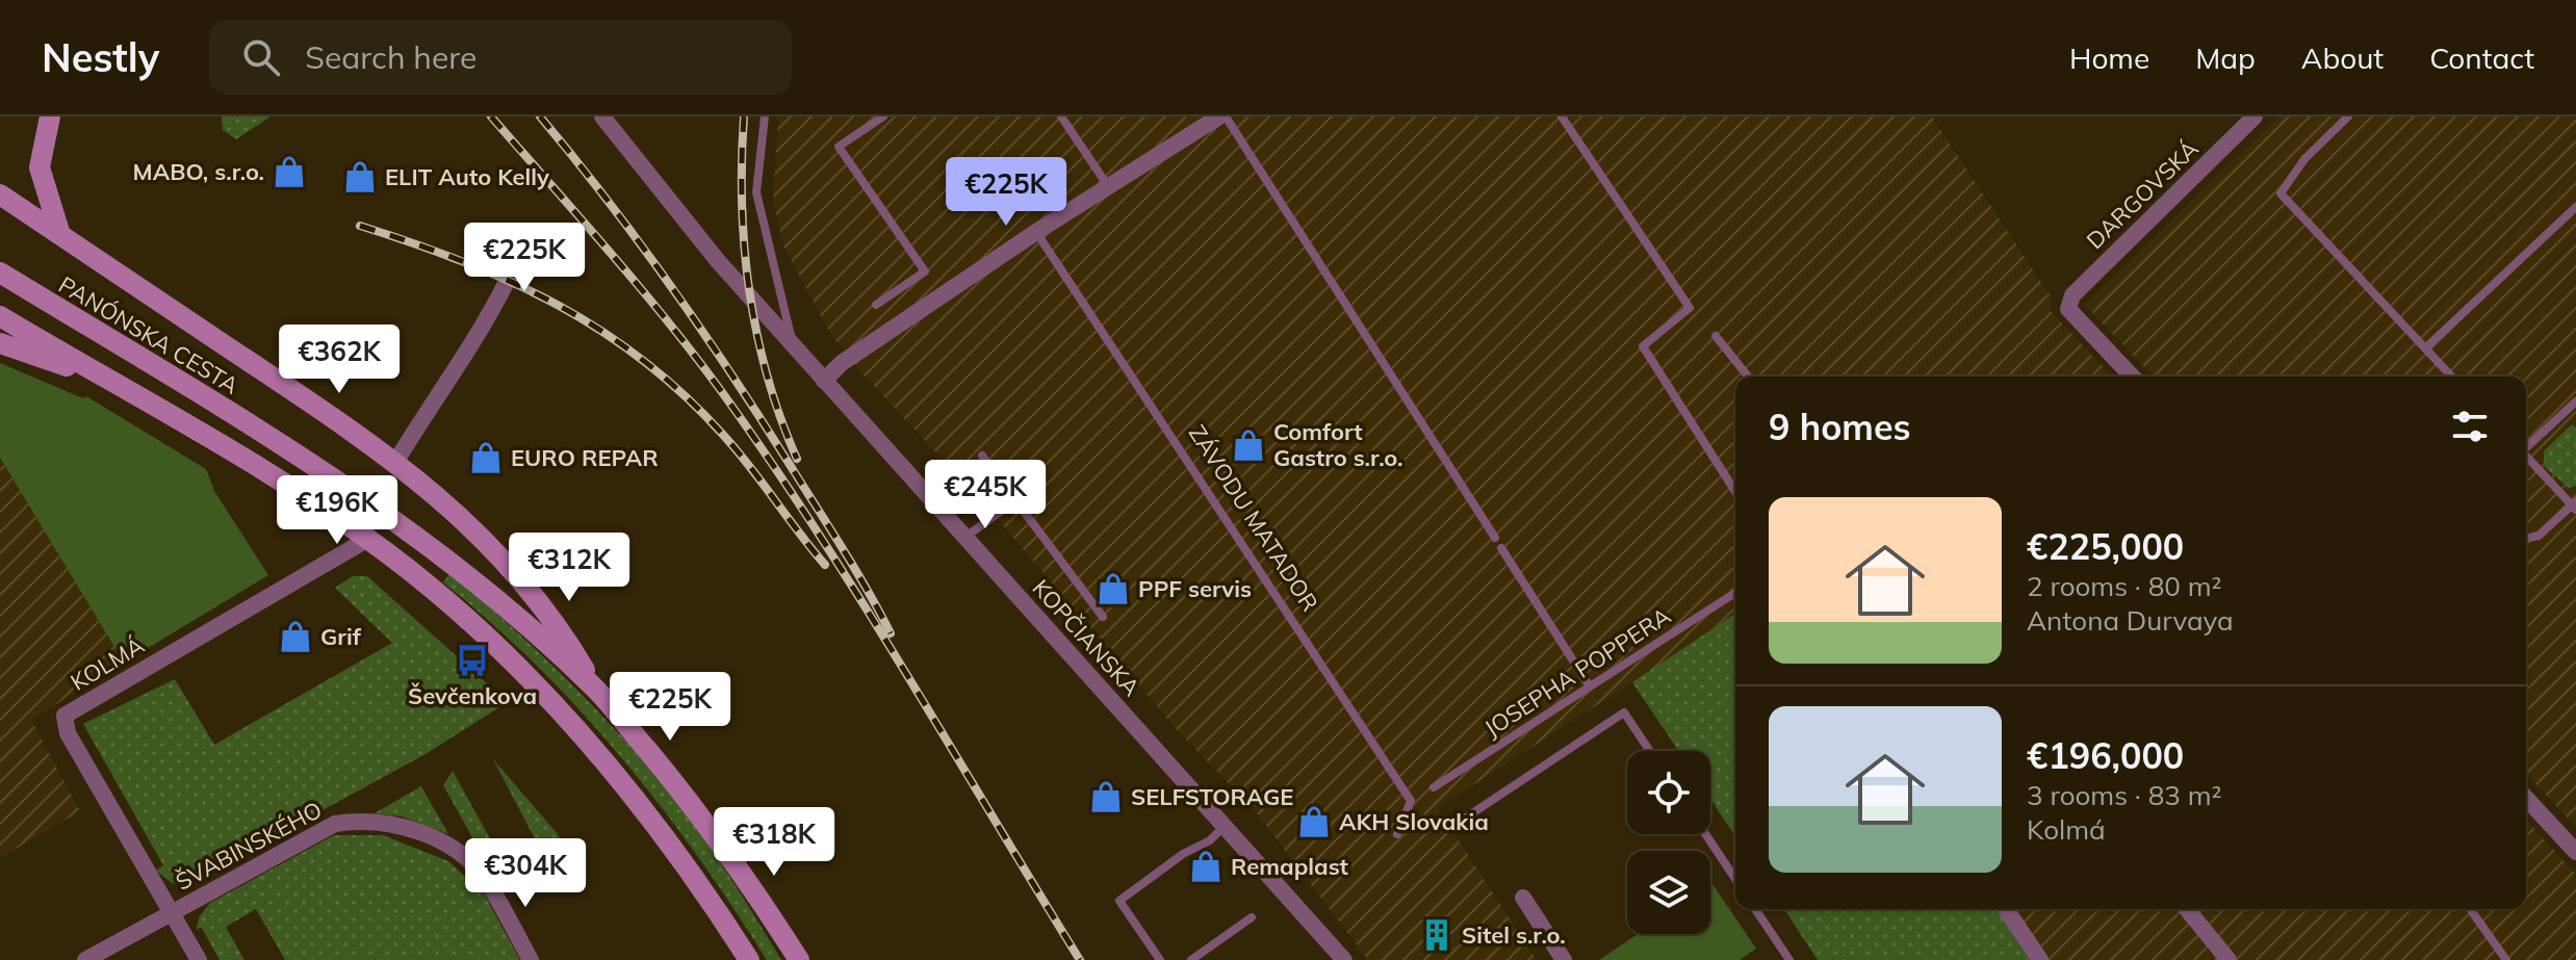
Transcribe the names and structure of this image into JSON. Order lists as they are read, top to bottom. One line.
{"streets":{"main road":["PANÓNSKA CESTA"],"street":["DARGOVSKÁ","KOPČIANSKA","KOLMÁ","ŠVABINSKÉHO"],"lane":["ZÁVODU MATADOR","JOSEPHA POPPERA"]},"crossings":[["KOLMÁ","ŠVABINSKÉHO"]],"places":{"shop":["MABO, s.r.o.","ELIT Auto Kelly","Comfort Gastro s.r.o.","EURO REPAR","PPF servis","Grif","SELFSTORAGE","AKH Slovakia","Remaplast"],"bus stop":["Ševčenkova"],"building":["Sitel s.r.o."]},"page":{"header":"Nestly","search":"Search here","nav":["Home","Map","About","Contact"],"price":["€225K","€225K","€362K","€245K","€196K","€312K","€225K","€318K","€304K"],"heading":"9 homes","list":[{"name":"€225,000","note":"2 rooms · 80 m² · Antona Durvaya"},{"name":"€196,000","note":"3 rooms · 83 m² · Kolmá"}]}}
